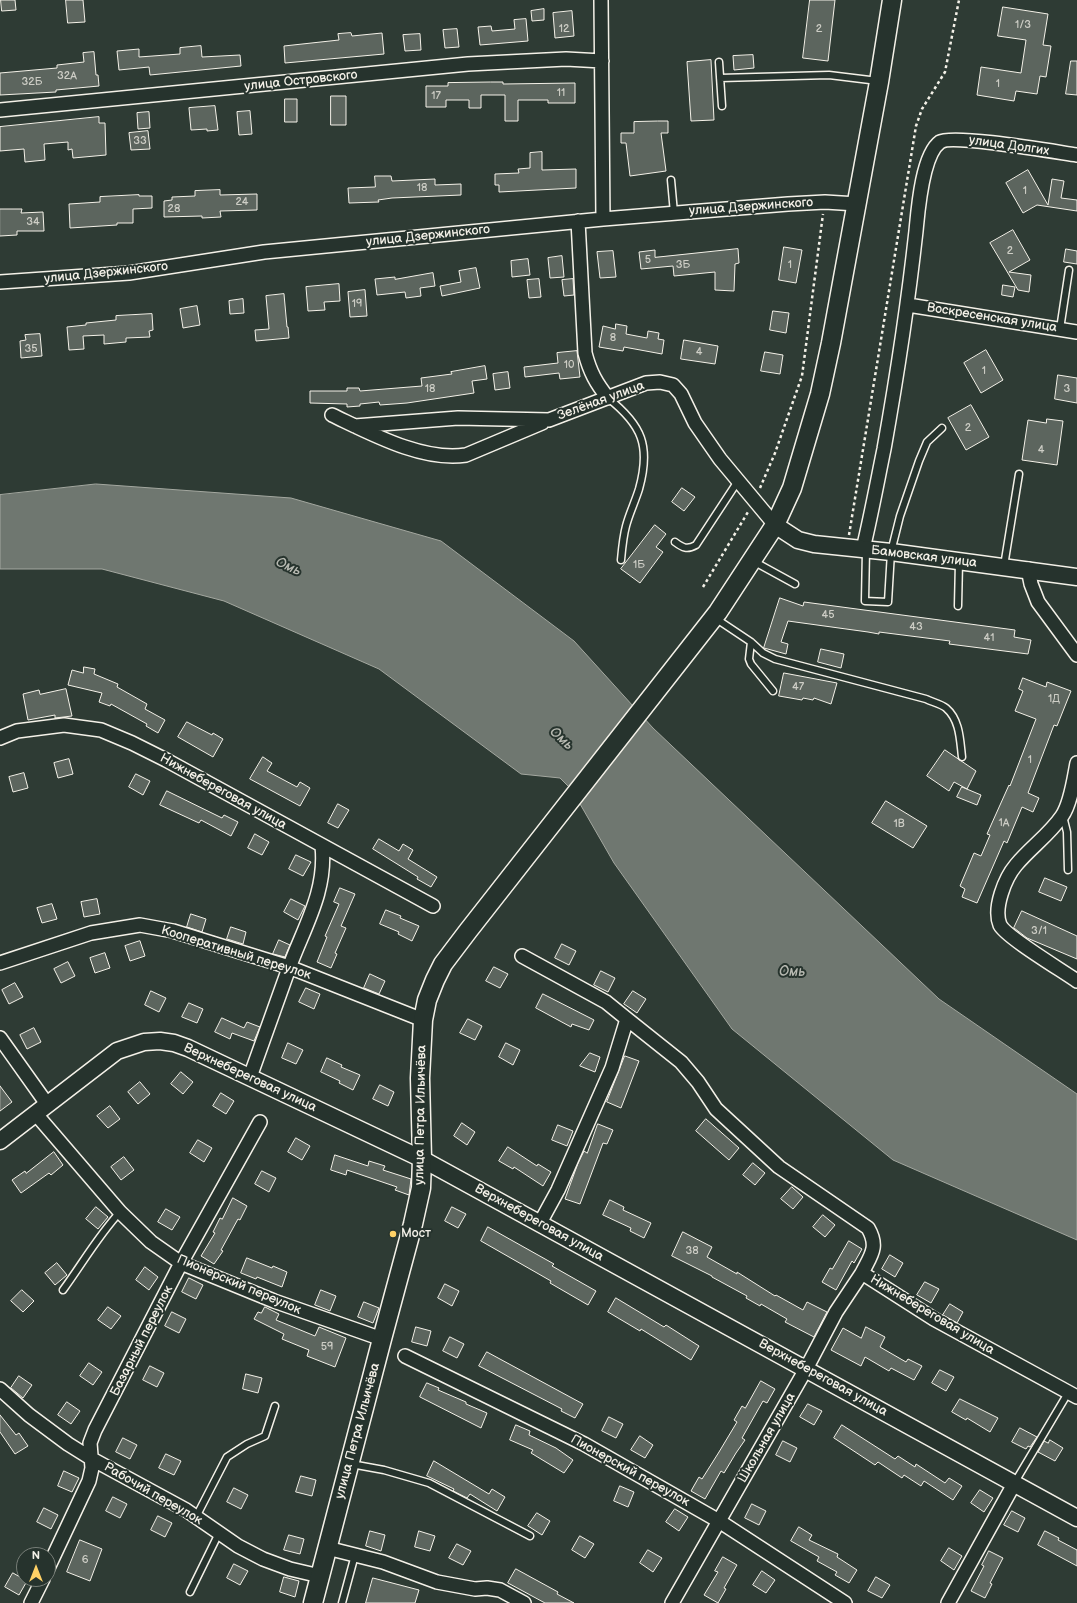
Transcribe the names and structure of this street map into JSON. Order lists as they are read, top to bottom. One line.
{"streets":{"main road":["улица Петра Ильичёва"],"street":["улица Островского","улица Долгих","улица Дзержинского","Воскресенская улица","Зелёная улица","Бамовская улица","Нижнебереговая улица","Кооперативный переулок","Верхнебереговая улица","Пионерский переулок","Базарный переулок","Школьная улица","Рабочий переулок"]},"crossings":[["улица Долгих","Воскресенская улица"],["улица Дзержинского","улица Петра Ильичёва"],["Зелёная улица","Бамовская улица"],["Зелёная улица","улица Петра Ильичёва"],["Бамовская улица","улица Петра Ильичёва"],["Нижнебереговая улица","Школьная улица"],["Кооперативный переулок","улица Петра Ильичёва"],["Верхнебереговая улица","улица Петра Ильичёва"],["Верхнебереговая улица","Пионерский переулок"],["Верхнебереговая улица","Школьная улица"],["улица Петра Ильичёва","Пионерский переулок"],["улица Петра Ильичёва","Рабочий переулок"],["Пионерский переулок","Базарный переулок"],["Пионерский переулок","Школьная улица"],["Базарный переулок","Рабочий переулок"]],"water":["Омь"],"places":["Мост"],"house_numbers":["1/3","12","2","32А","32Б","1","11","17","33","18","1","24","28","34","2","5","3Б","1","19","8","35","4","10","1","18","3","2","4","1Б","45","43","41","47","1Д","1","1А","1В","3/1","38","59","6"],"north":"top"}
